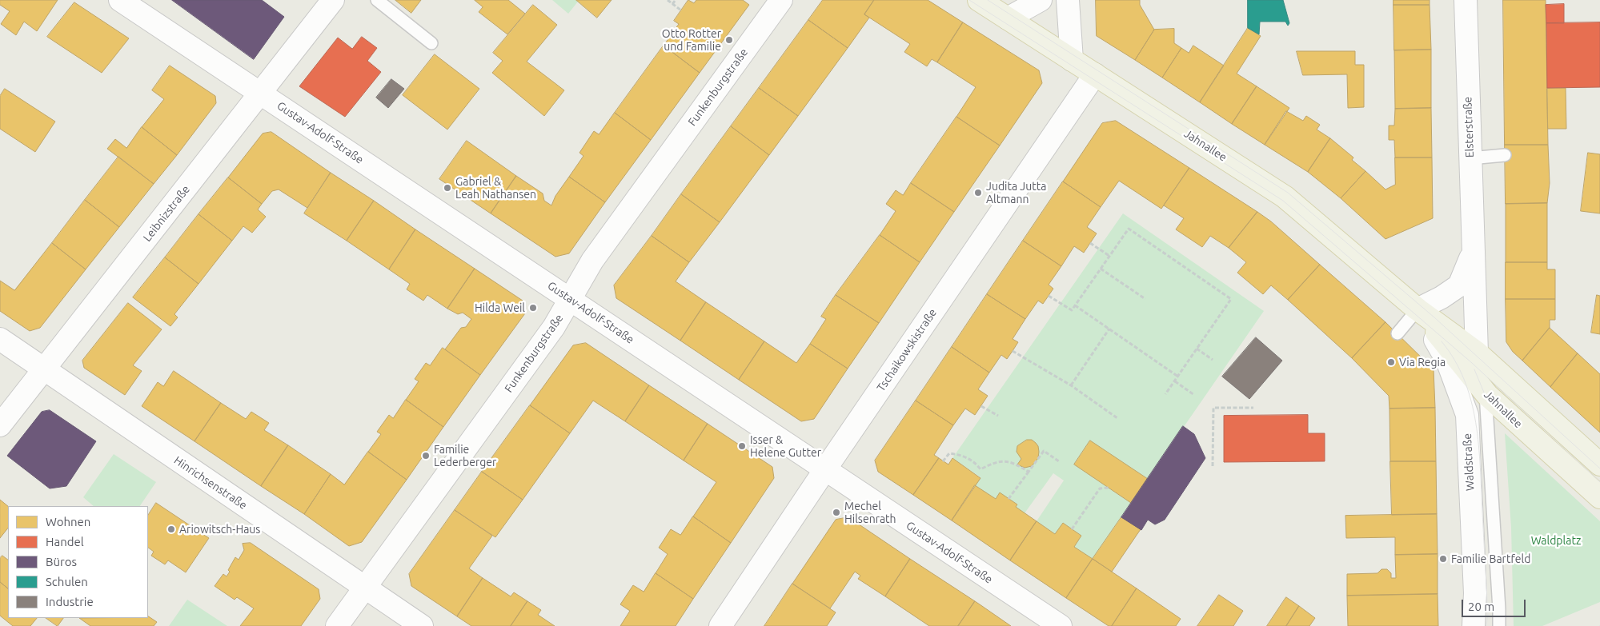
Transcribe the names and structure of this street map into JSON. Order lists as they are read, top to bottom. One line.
{"streets":{"main road":["Jahnallee"],"street":["Funkenburgstraße","Elsterstraße","Gustav-Adolf-Straße","Leibnizstraße","Tschaikowskistraße","Waldstraße","Hinrichsenstraße"]},"crossings":[["Funkenburgstraße","Gustav-Adolf-Straße"],["Funkenburgstraße","Hinrichsenstraße"],["Elsterstraße","Jahnallee"],["Elsterstraße","Waldstraße"],["Gustav-Adolf-Straße","Leibnizstraße"],["Gustav-Adolf-Straße","Tschaikowskistraße"],["Jahnallee","Tschaikowskistraße"],["Jahnallee","Waldstraße"],["Leibnizstraße","Hinrichsenstraße"]],"parks":["Waldplatz"],"places":["Otto Rotter und Familie","Gabriel & Leah Nathansen","Judita Jutta Altmann","Hilda Weil","Via Regia","Isser & Helene Gutter","Familie Lederberger","Mechel Hilsenrath","Ariowitsch-Haus","Familie Bartfeld"],"legend":["Wohnen","Handel","Büros","Schulen","Industrie"],"scale_bar":"20 m"}
